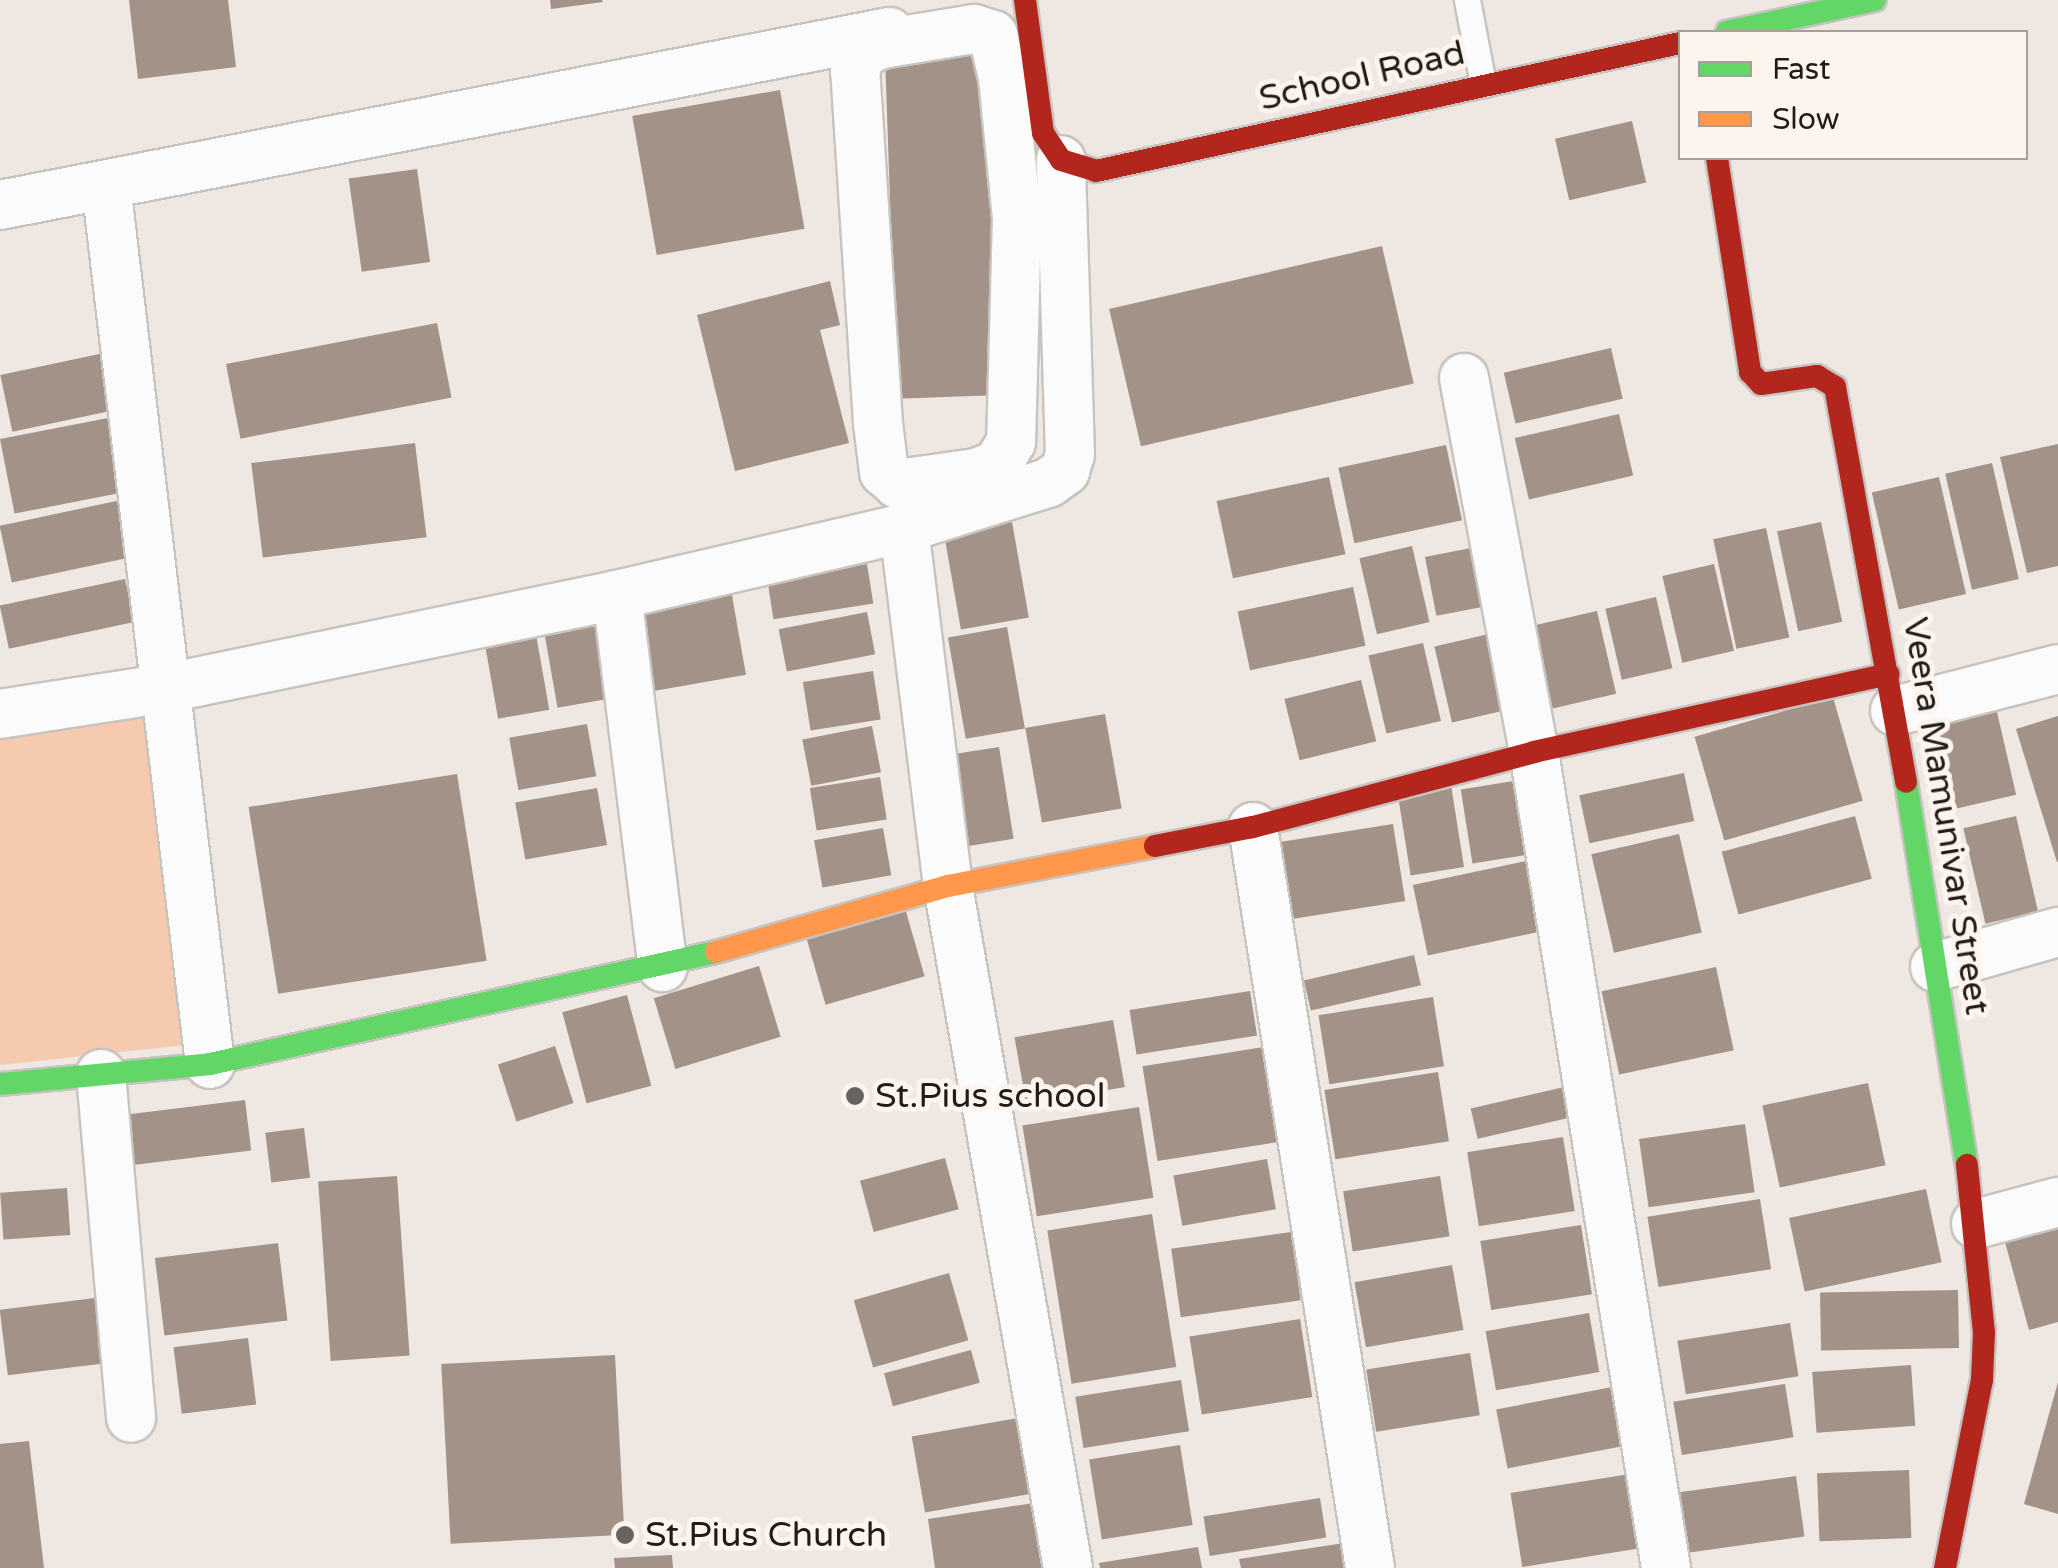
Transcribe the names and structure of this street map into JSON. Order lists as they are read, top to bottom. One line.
{"streets":{"street":["School Road","Veera Mamunivar Street"]},"places":["St.Pius school","St.Pius Church"],"legend":["Fast","Slow"]}
